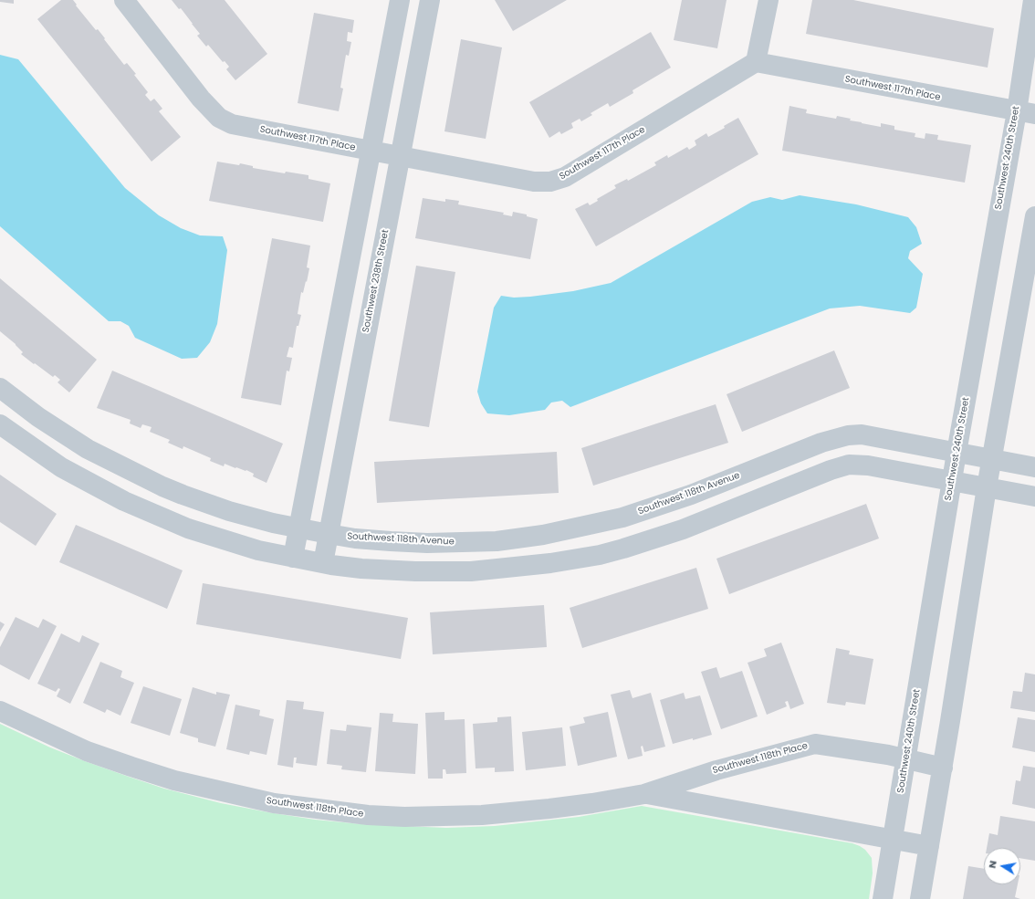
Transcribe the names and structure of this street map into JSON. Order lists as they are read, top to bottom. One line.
{"streets":{"street":["Southwest 117th Place","Southwest 240th Street","Southwest 238th Street","Southwest 118th Avenue","Southwest 118th Place"]},"crossings":[["Southwest 117th Place","Southwest 240th Street"],["Southwest 117th Place","Southwest 238th Street"],["Southwest 240th Street","Southwest 118th Avenue"],["Southwest 240th Street","Southwest 118th Place"],["Southwest 238th Street","Southwest 118th Avenue"]],"north":"left"}
